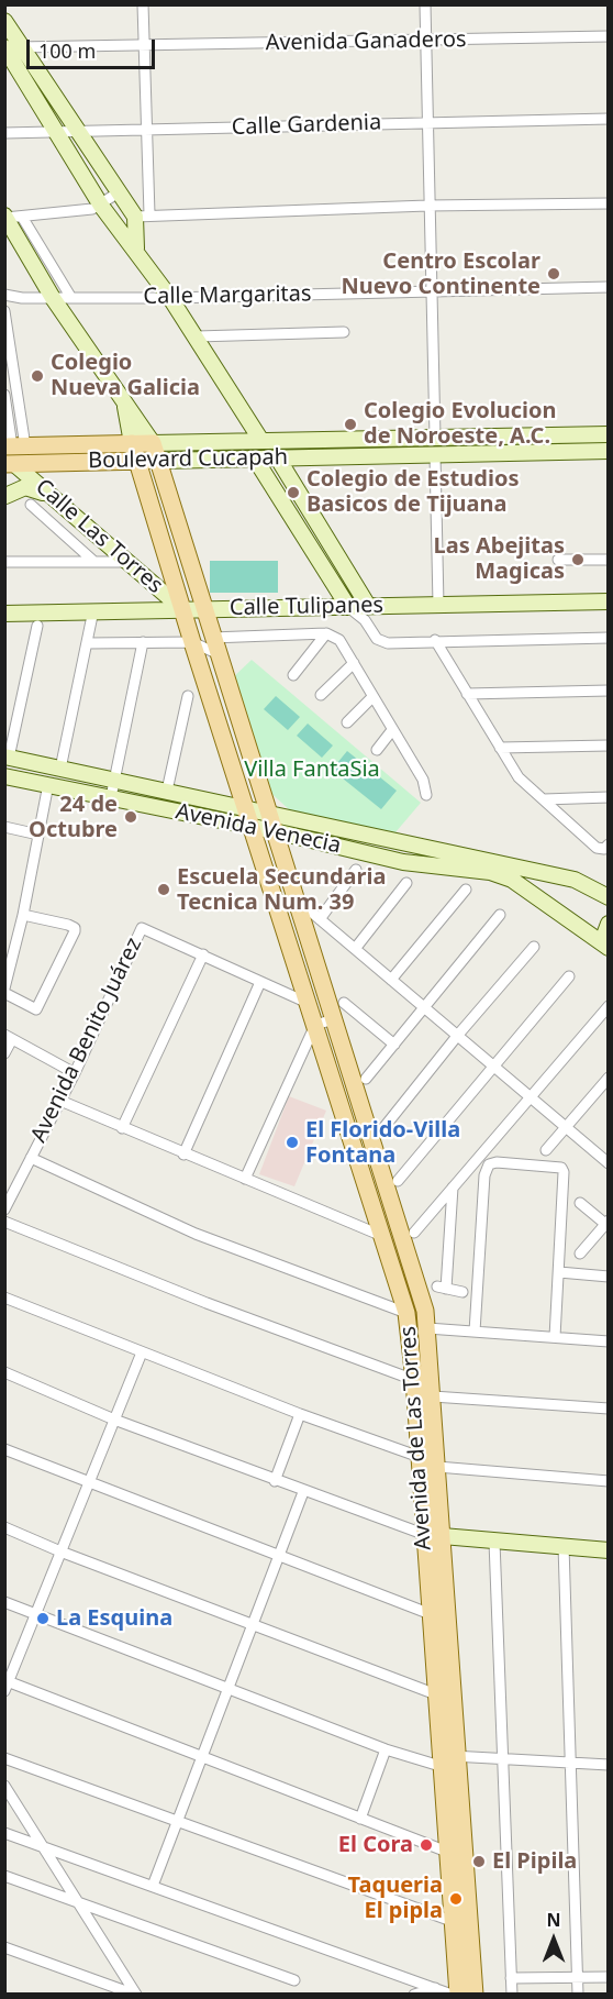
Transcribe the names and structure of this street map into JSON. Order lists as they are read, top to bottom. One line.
{"streets":{"main road":["Boulevard Cucapah","Avenida de Las Torres"],"street":["Avenida Ganaderos","Calle Gardenia","Calle Margaritas","Calle Las Torres","Calle Tulipanes","Avenida Venecia","Avenida Benito Juárez"]},"crossings":[["Boulevard Cucapah","Calle Las Torres"],["Boulevard Cucapah","Avenida de Las Torres"],["Calle Las Torres","Calle Tulipanes"],["Calle Las Torres","Avenida de Las Torres"],["Calle Tulipanes","Avenida de Las Torres"],["Avenida Venecia","Avenida de Las Torres"],["Avenida Benito Juárez","Avenida de Las Torres"]],"parks":["Villa FantaSia"],"places":["Centro Escolar Nuevo Continente","Colegio Nueva Galicia","Colegio Evolucion de Noroeste, A.C.","Colegio de Estudios Basicos de Tijuana","Las Abejitas Magicas","24 de Octubre","Escuela Secundaria Tecnica Num. 39","El Florido-Villa Fontana","La Esquina","El Cora","El Pipila","Taqueria El pipla"],"scale_bar":"100 m","north":"top"}
